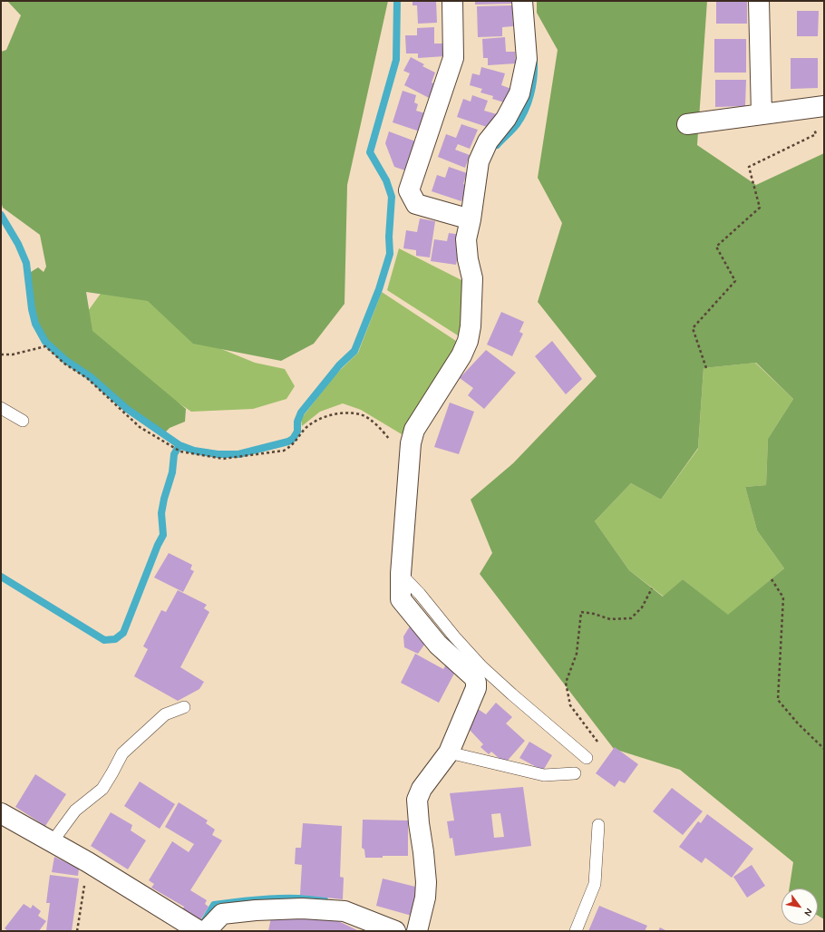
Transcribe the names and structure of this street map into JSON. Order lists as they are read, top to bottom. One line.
{"north":"bottom right"}
